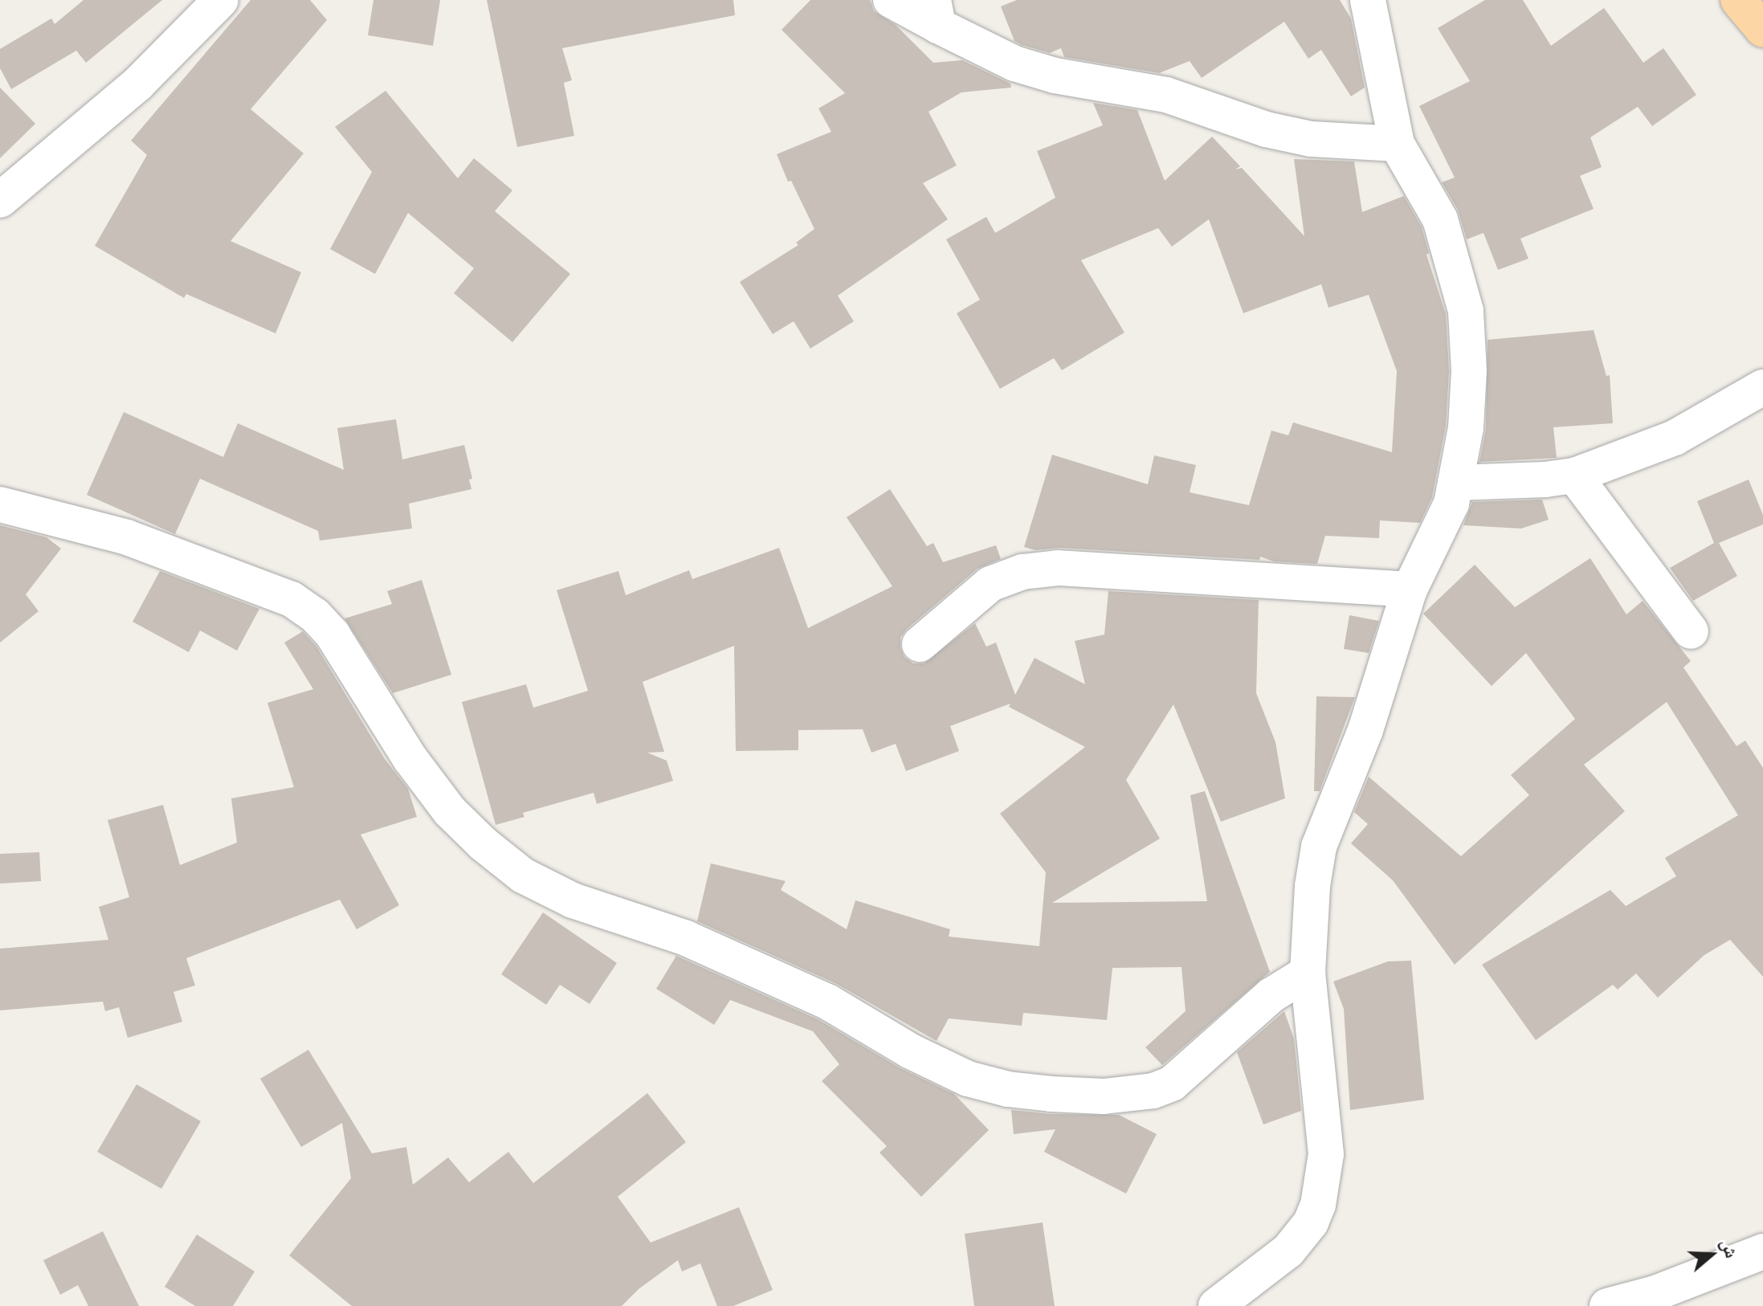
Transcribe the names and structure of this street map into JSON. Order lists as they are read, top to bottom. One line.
{"north":"right"}
